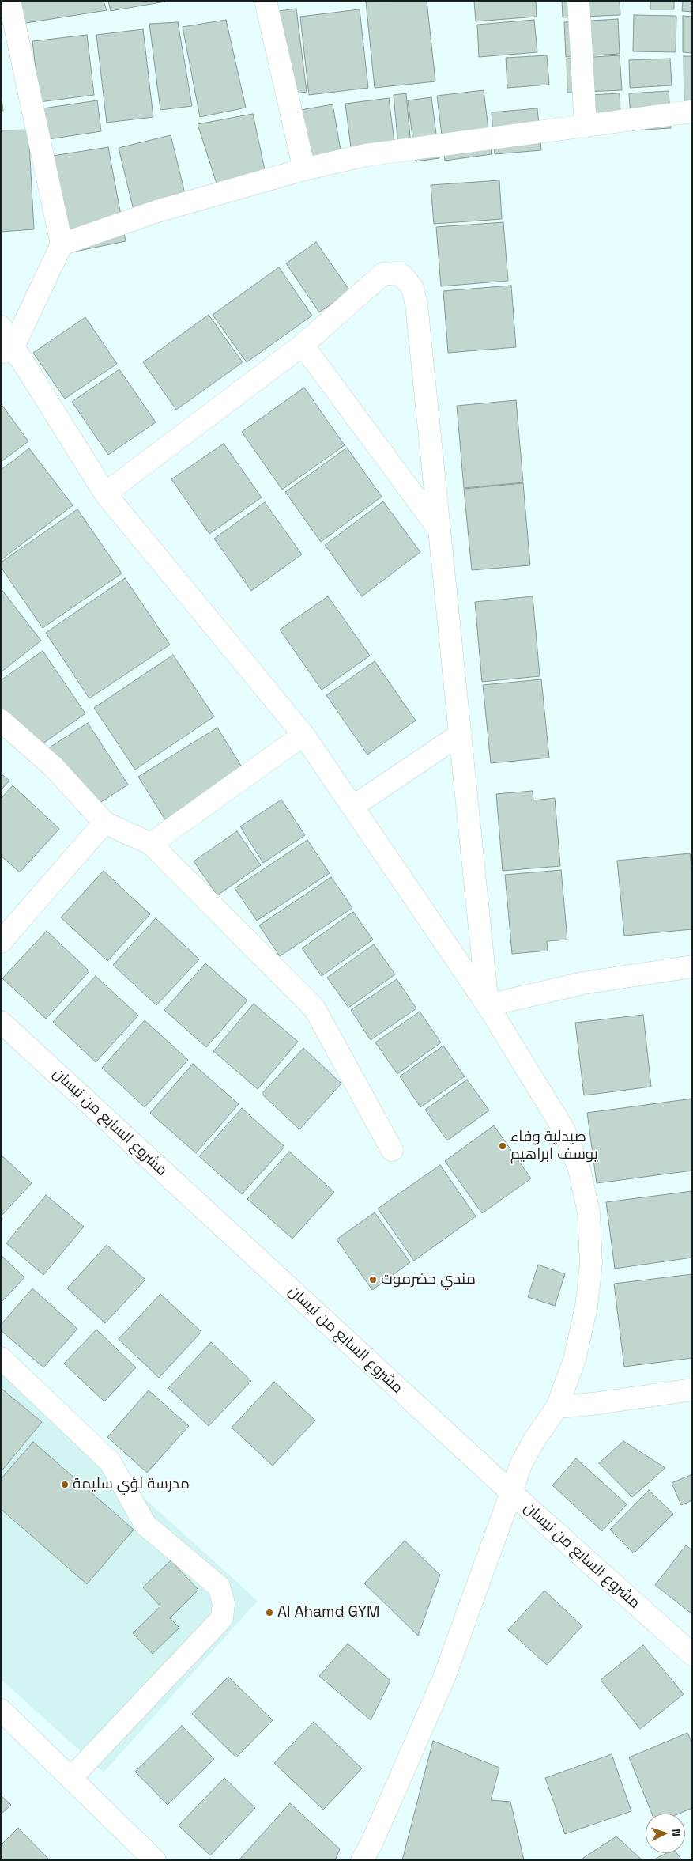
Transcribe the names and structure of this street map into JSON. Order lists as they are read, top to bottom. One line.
{"streets":{"street":["مشروع السابع من نيسان"]},"places":["صيدلية وفاء يوسف ابراهيم","مندي حضرموت","مدرسة لؤي سليمة","Al Ahamd GYM"],"north":"right"}
